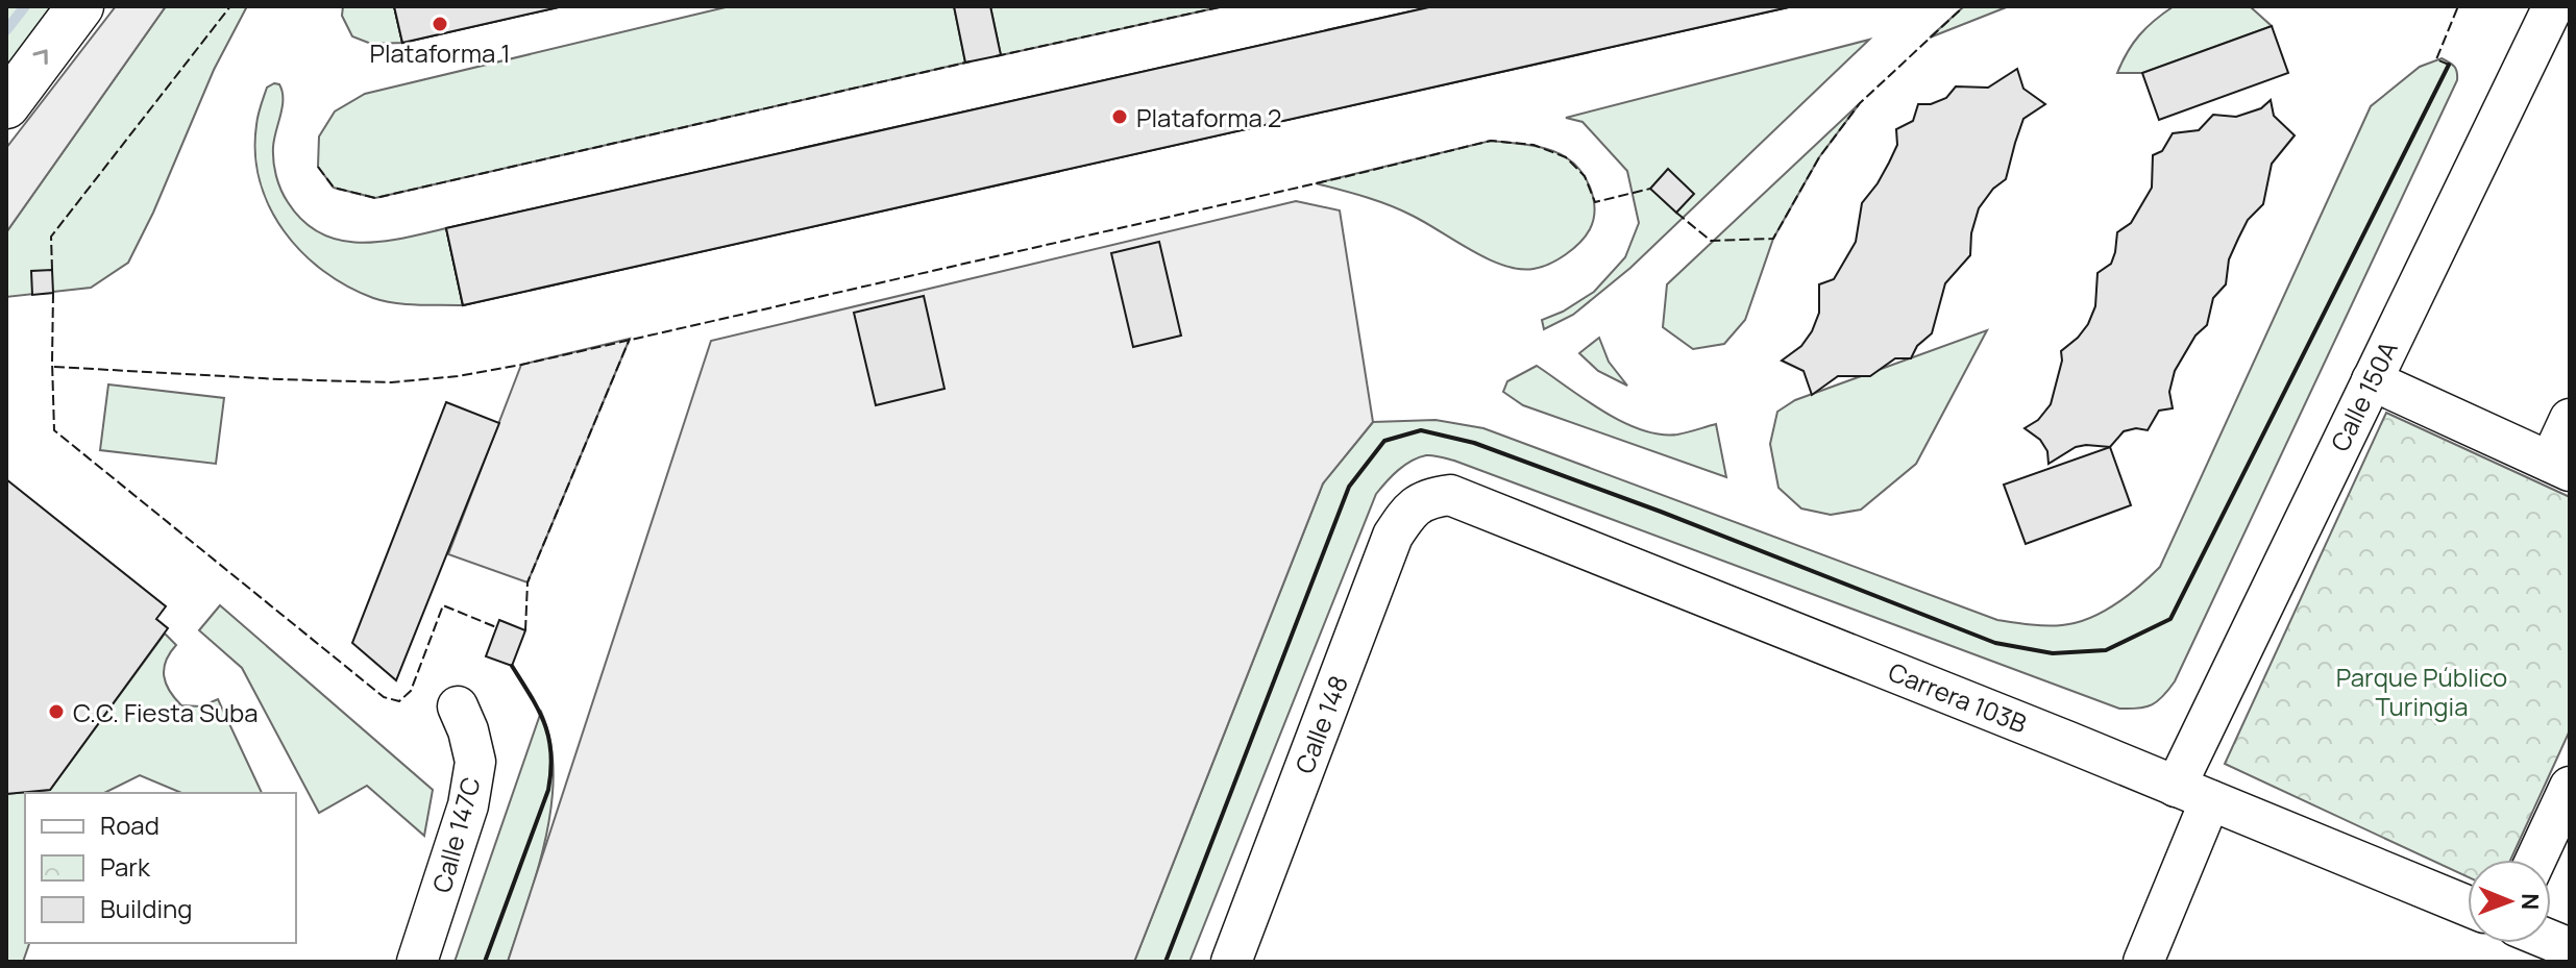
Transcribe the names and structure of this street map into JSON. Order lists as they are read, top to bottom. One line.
{"streets":{"street":["Calle 150A","Carrera 103B","Calle 148","Calle 147C"]},"crossings":[["Calle 150A","Carrera 103B"],["Carrera 103B","Calle 148"]],"parks":["Parque Público Turingia"],"places":["Plataforma 1","Plataforma 2","C.C. Fiesta Suba"],"legend":["Road","Park","Building"],"north":"right"}
